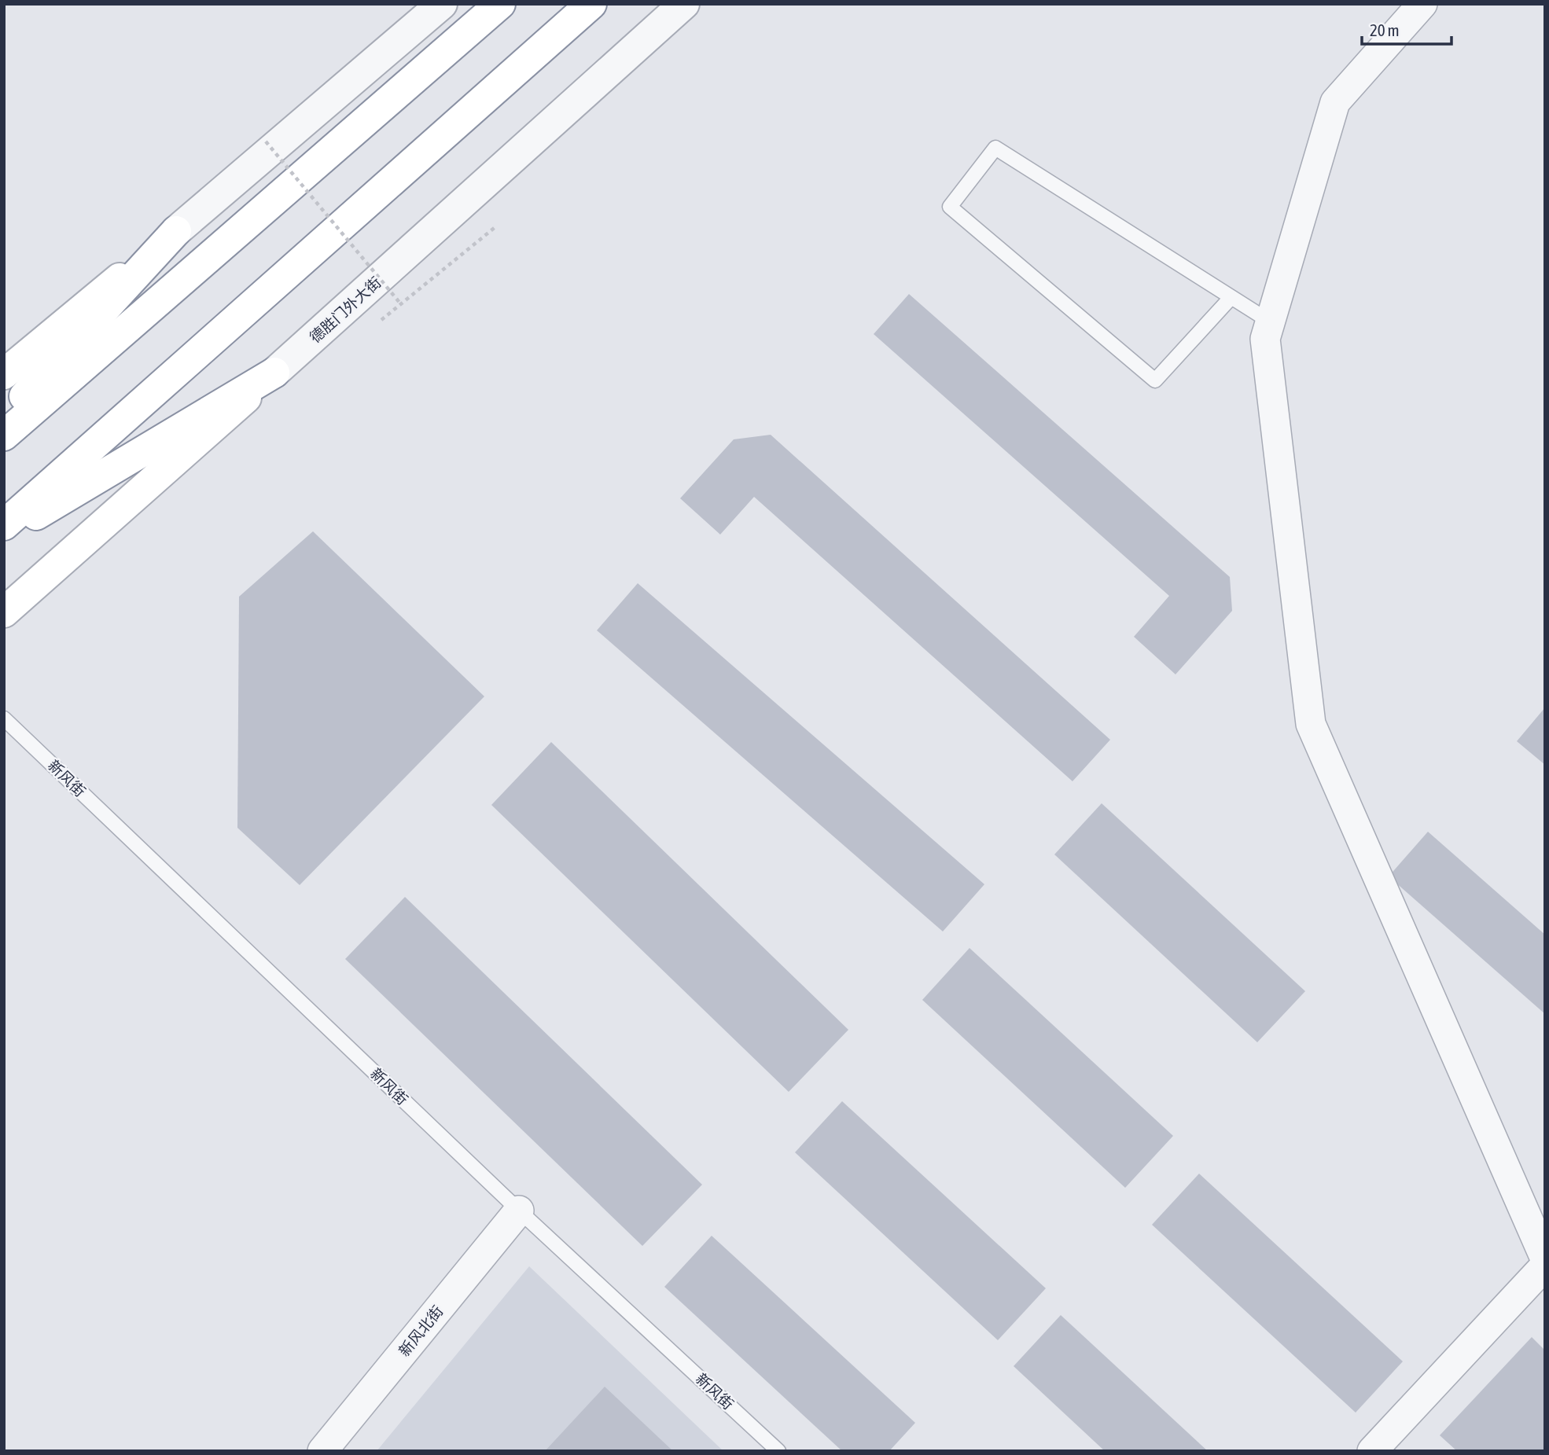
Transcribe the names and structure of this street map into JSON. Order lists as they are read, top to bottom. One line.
{"streets":{"main road":["德胜门外大街"],"street":["新风北街"],"lane":["新风街"]},"crossings":[["新风街","新风北街"]],"scale_bar":"20 m"}
